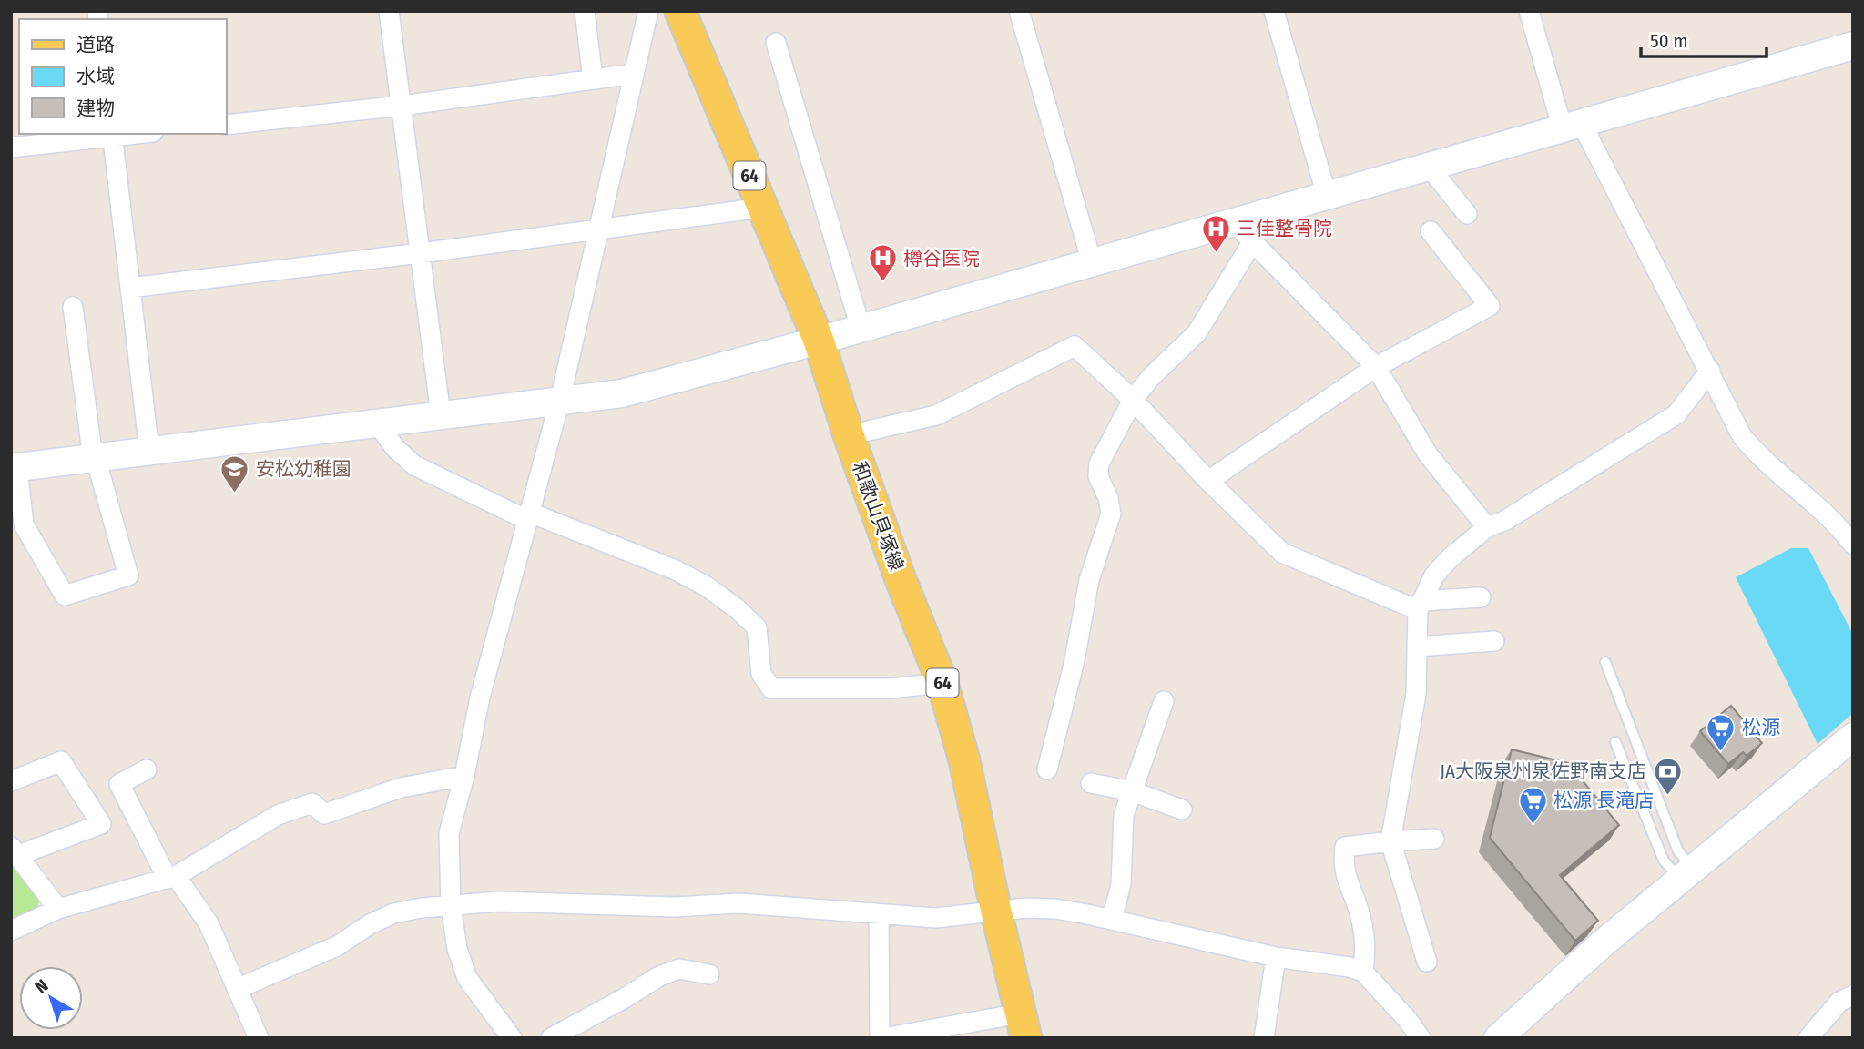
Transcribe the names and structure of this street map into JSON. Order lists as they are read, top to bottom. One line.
{"streets":{"main road":["64","和歌山貝塚線"]},"places":{"hospital":["三佳整骨院","樽谷医院"],"school or university":["安松幼稚園"],"supermarket":["松源","松源 長滝店"],"bank":["JA大阪泉州泉佐野南支店"]},"legend":["道路","水域","建物"],"scale_bar":"50 m","north":"top left"}
